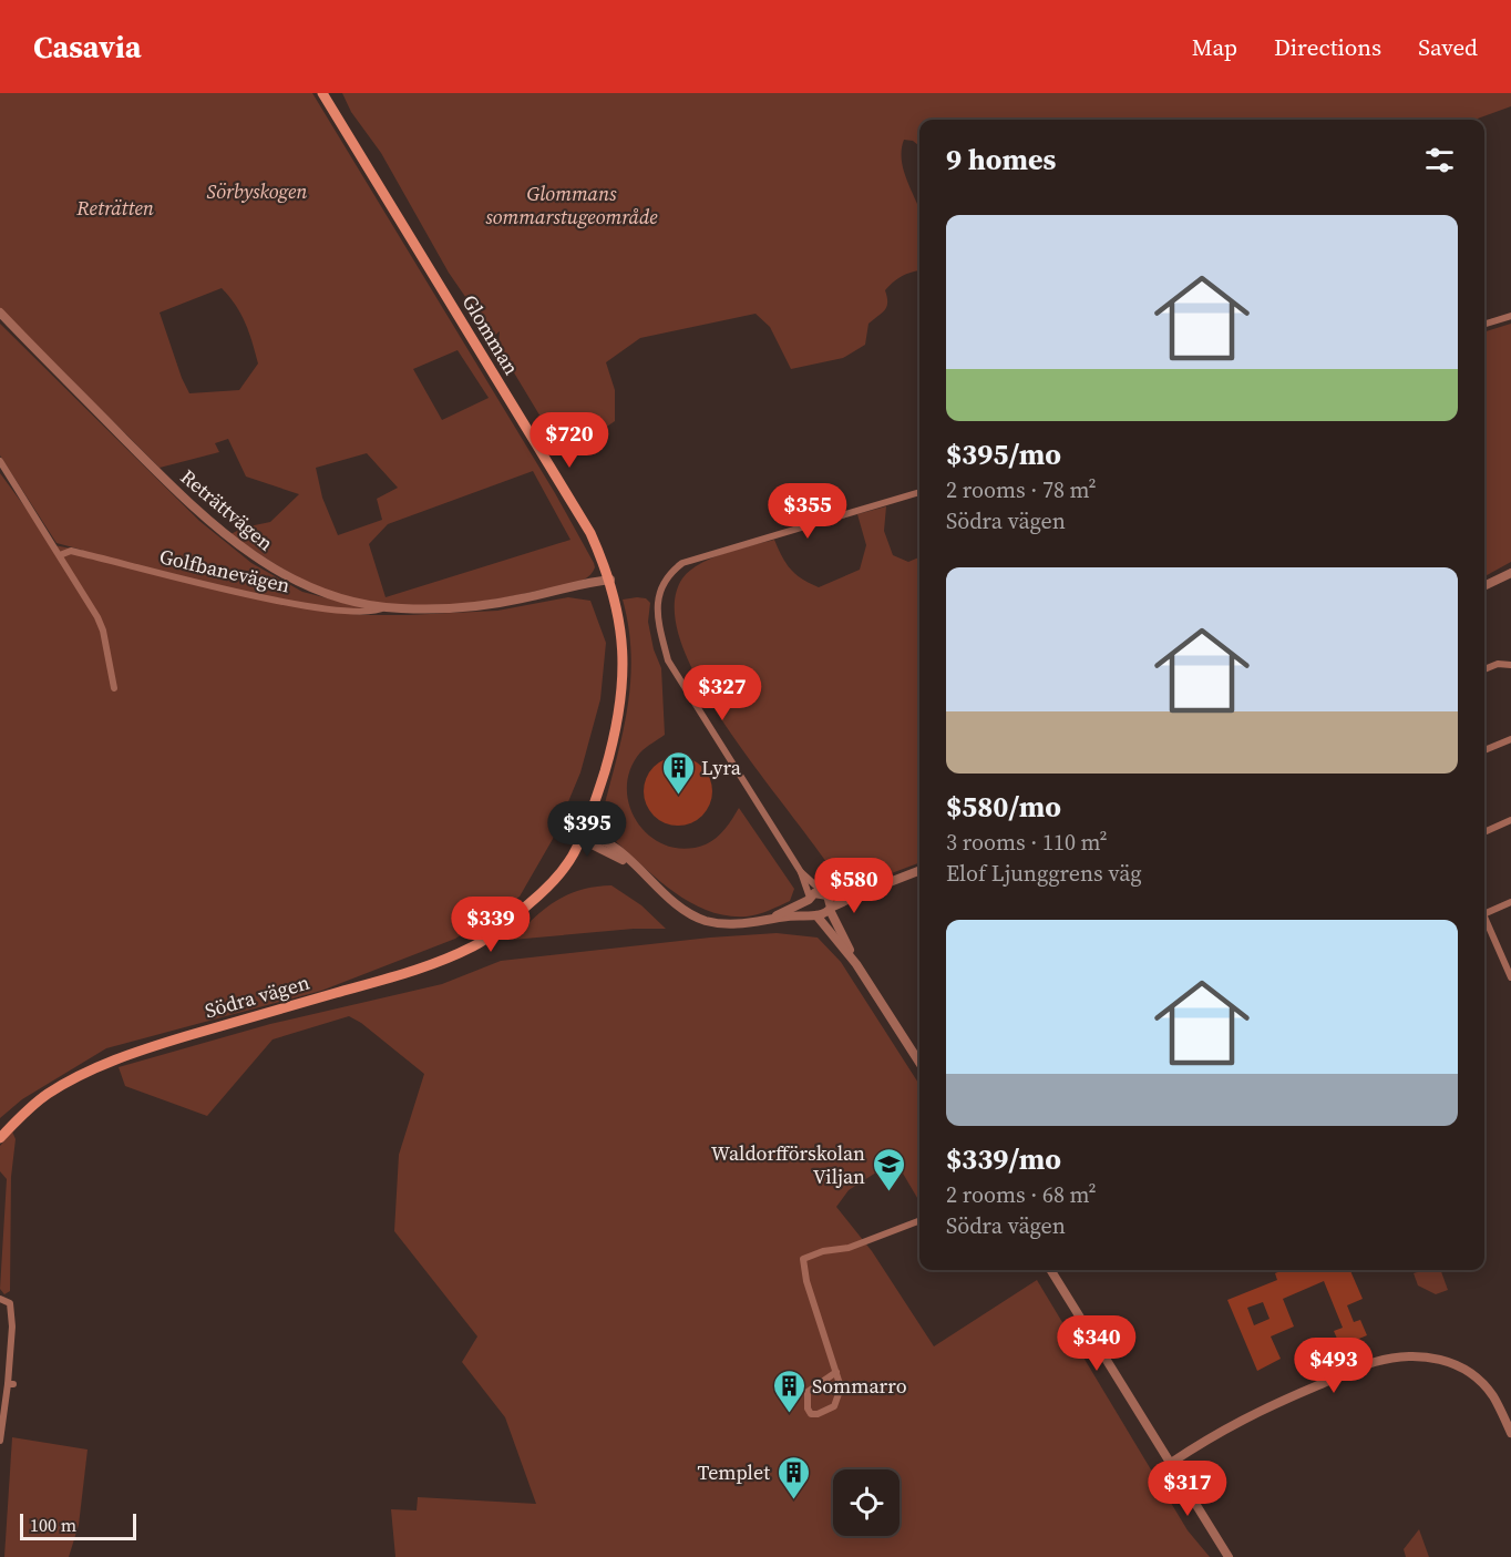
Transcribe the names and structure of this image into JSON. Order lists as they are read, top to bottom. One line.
{"streets":{"main road":["Glomman","Södra vägen"],"street":["Reträttvägen","Golfbanevägen"]},"crossings":[["Glomman","Reträttvägen"],["Glomman","Södra vägen"],["Reträttvägen","Golfbanevägen"]],"parks":["Sörbyskogen","Glommans sommarstugeområde","Reträtten"],"places":{"building":["Lyra","Sommarro","Templet"],"school or university":["Waldorfförskolan Viljan"]},"scale_bar":"100 m","page":{"header":"Casavia","nav":["Map","Directions","Saved"],"heading":"9 homes","list":[{"name":"$395/mo","note":"2 rooms · 78 m² · Södra vägen"},{"name":"$580/mo","note":"3 rooms · 110 m² · Elof Ljunggrens väg"},{"name":"$339/mo","note":"2 rooms · 68 m² · Södra vägen"}],"price":["$720","$355","$327","$395","$580","$339","$340","$493","$317"],"scale":"100 m"}}
